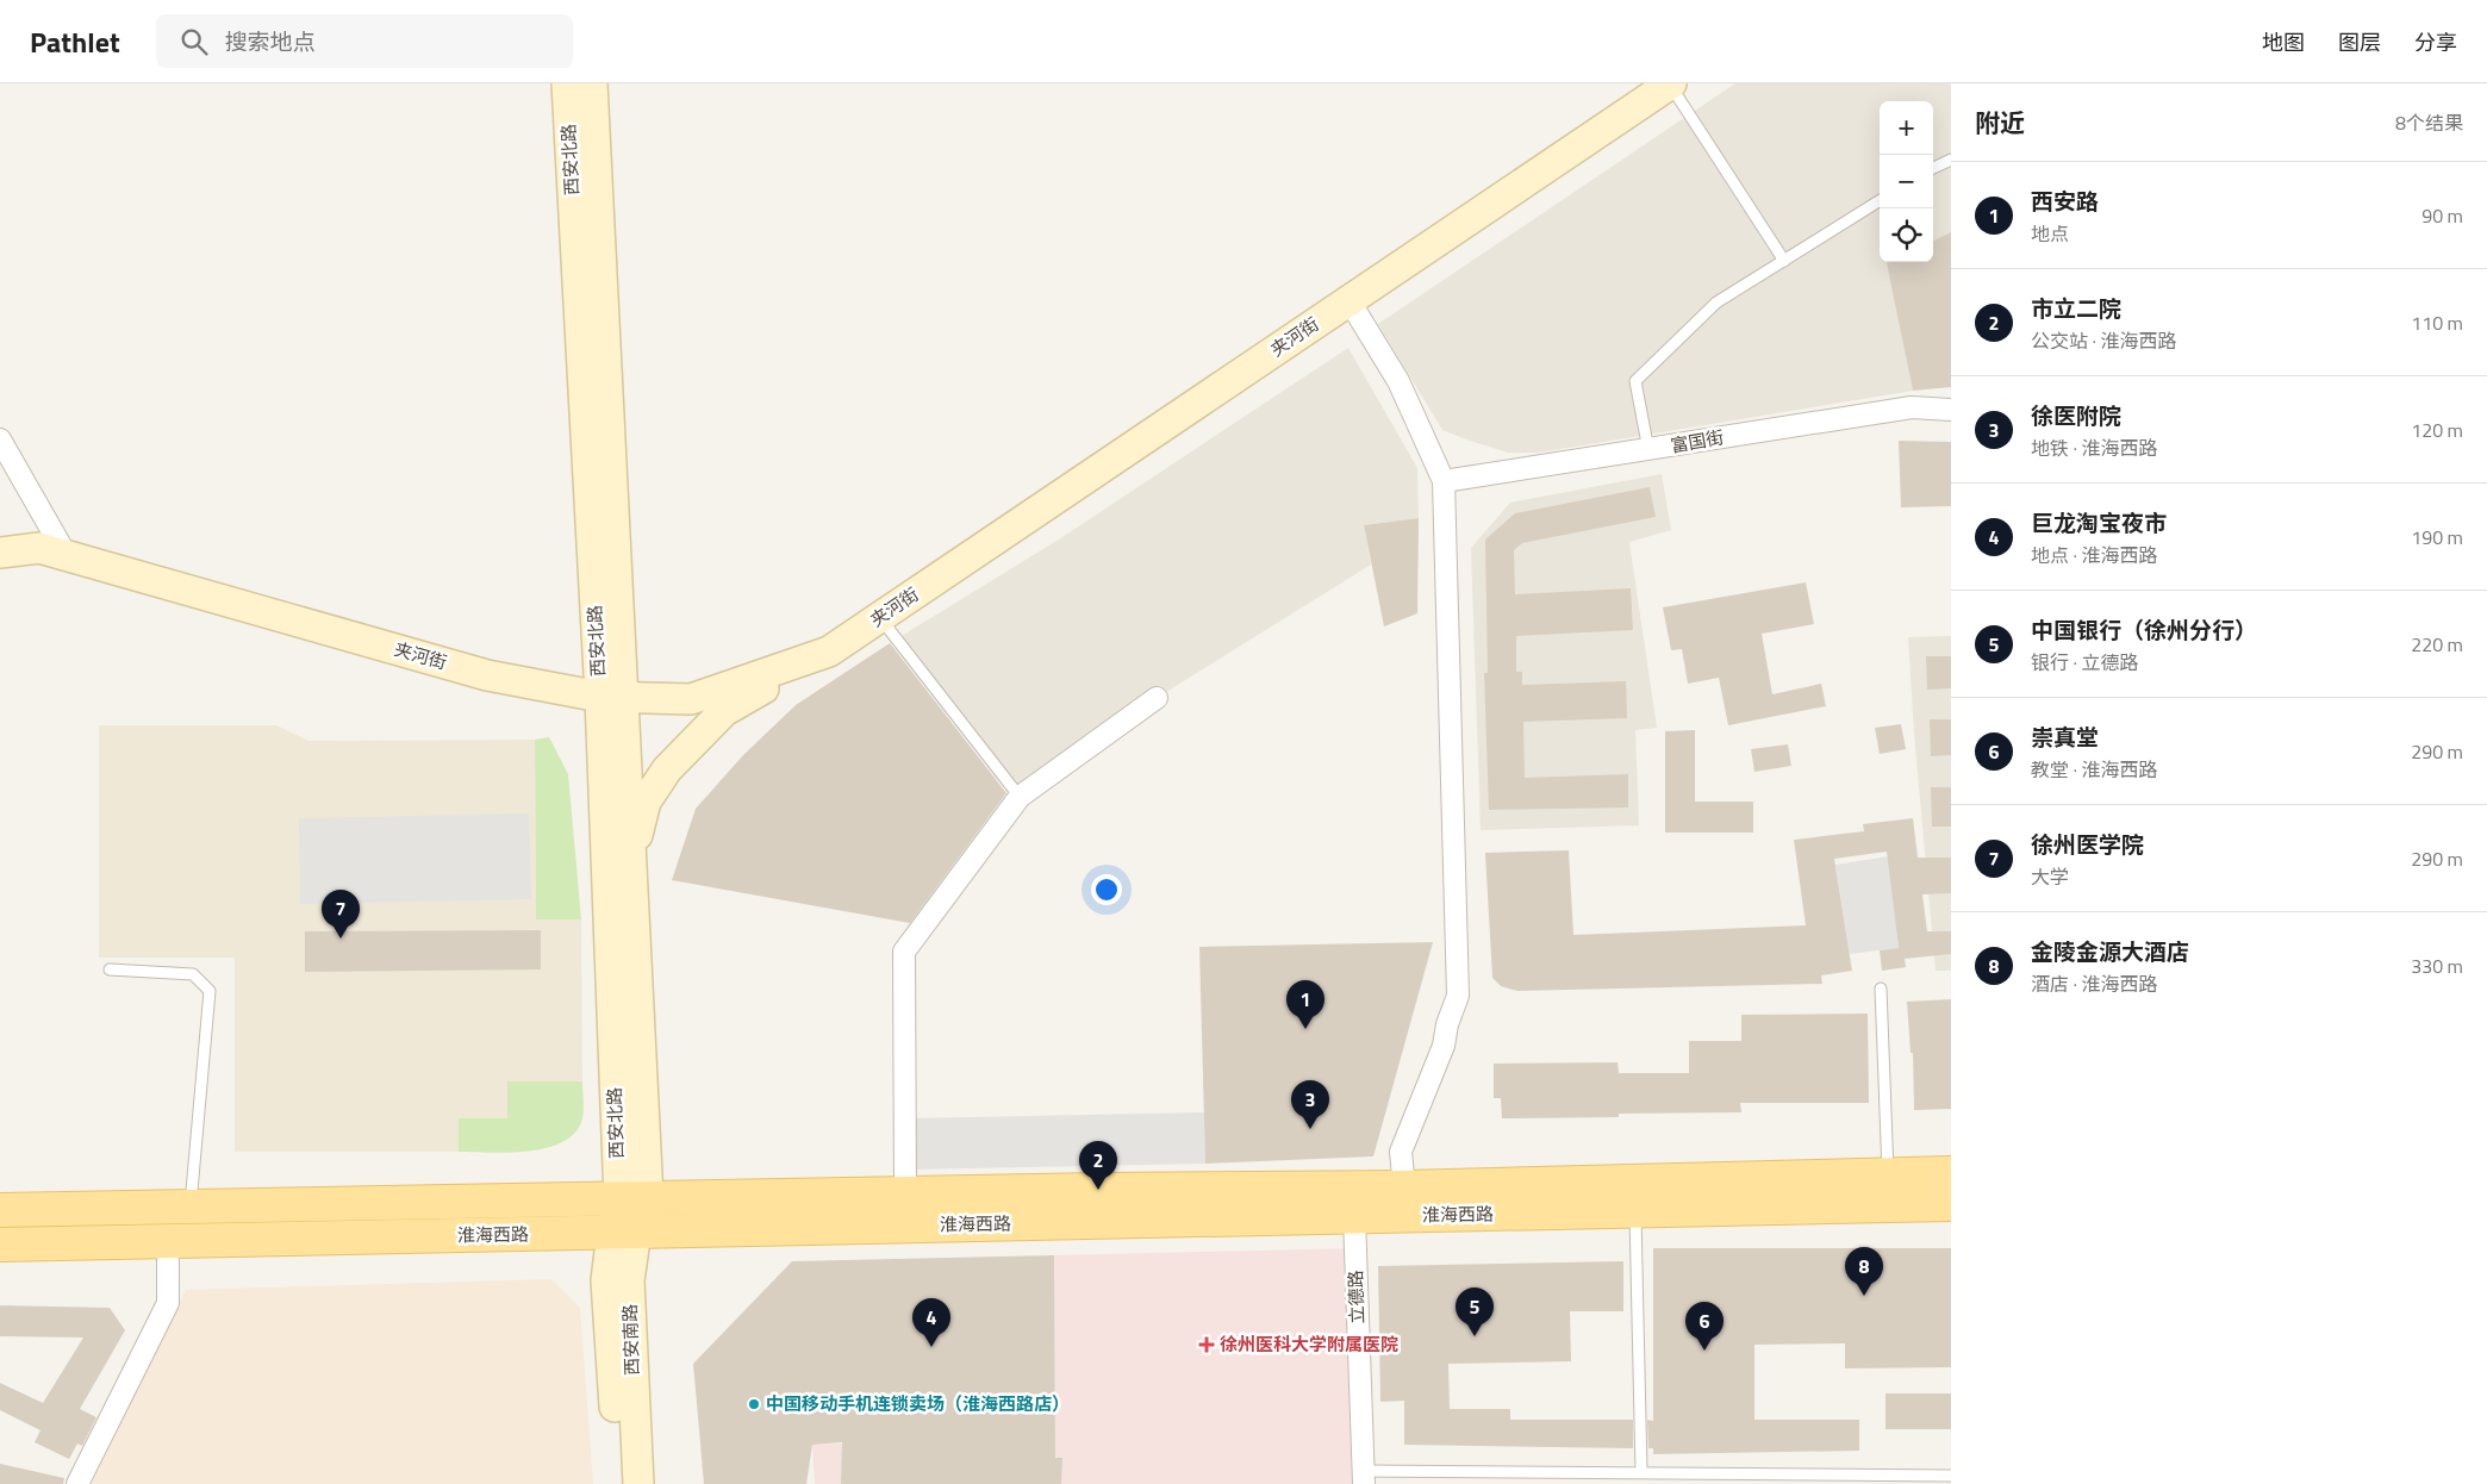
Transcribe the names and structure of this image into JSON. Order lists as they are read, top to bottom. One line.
{"streets":{"main road":["西安北路","夹河街","淮海西路","西安南路"],"street":["富国街","立德路"]},"crossings":[["西安北路","夹河街"],["西安北路","淮海西路"],["西安北路","西安南路"],["淮海西路","立德路"],["淮海西路","西安南路"]],"places":{"health":["徐州医科大学附属医院"],"other":["中国移动手机连锁卖场（淮海西路店）"]},"page":{"header":"Pathlet","search":"搜索地点","nav":["地图","图层","分享"],"heading":["附近","8个结果"],"map_buttons":["+","−"],"list":[{"mark":"1","name":"西安路","note":"地点","value":"90 m"},{"mark":"2","name":"市立二院","note":"公交站 · 淮海西路","value":"110 m"},{"mark":"3","name":"徐医附院","note":"地铁 · 淮海西路","value":"120 m"},{"mark":"4","name":"巨龙淘宝夜市","note":"地点 · 淮海西路","value":"190 m"},{"mark":"5","name":"中国银行（徐州分行）","note":"银行 · 立德路","value":"220 m"},{"mark":"6","name":"崇真堂","note":"教堂 · 淮海西路","value":"290 m"},{"mark":"7","name":"徐州医学院","note":"大学","value":"290 m"},{"mark":"8","name":"金陵金源大酒店","note":"酒店 · 淮海西路","value":"330 m"}],"pins":["7","1","3","2","8","5","4","6"]}}
